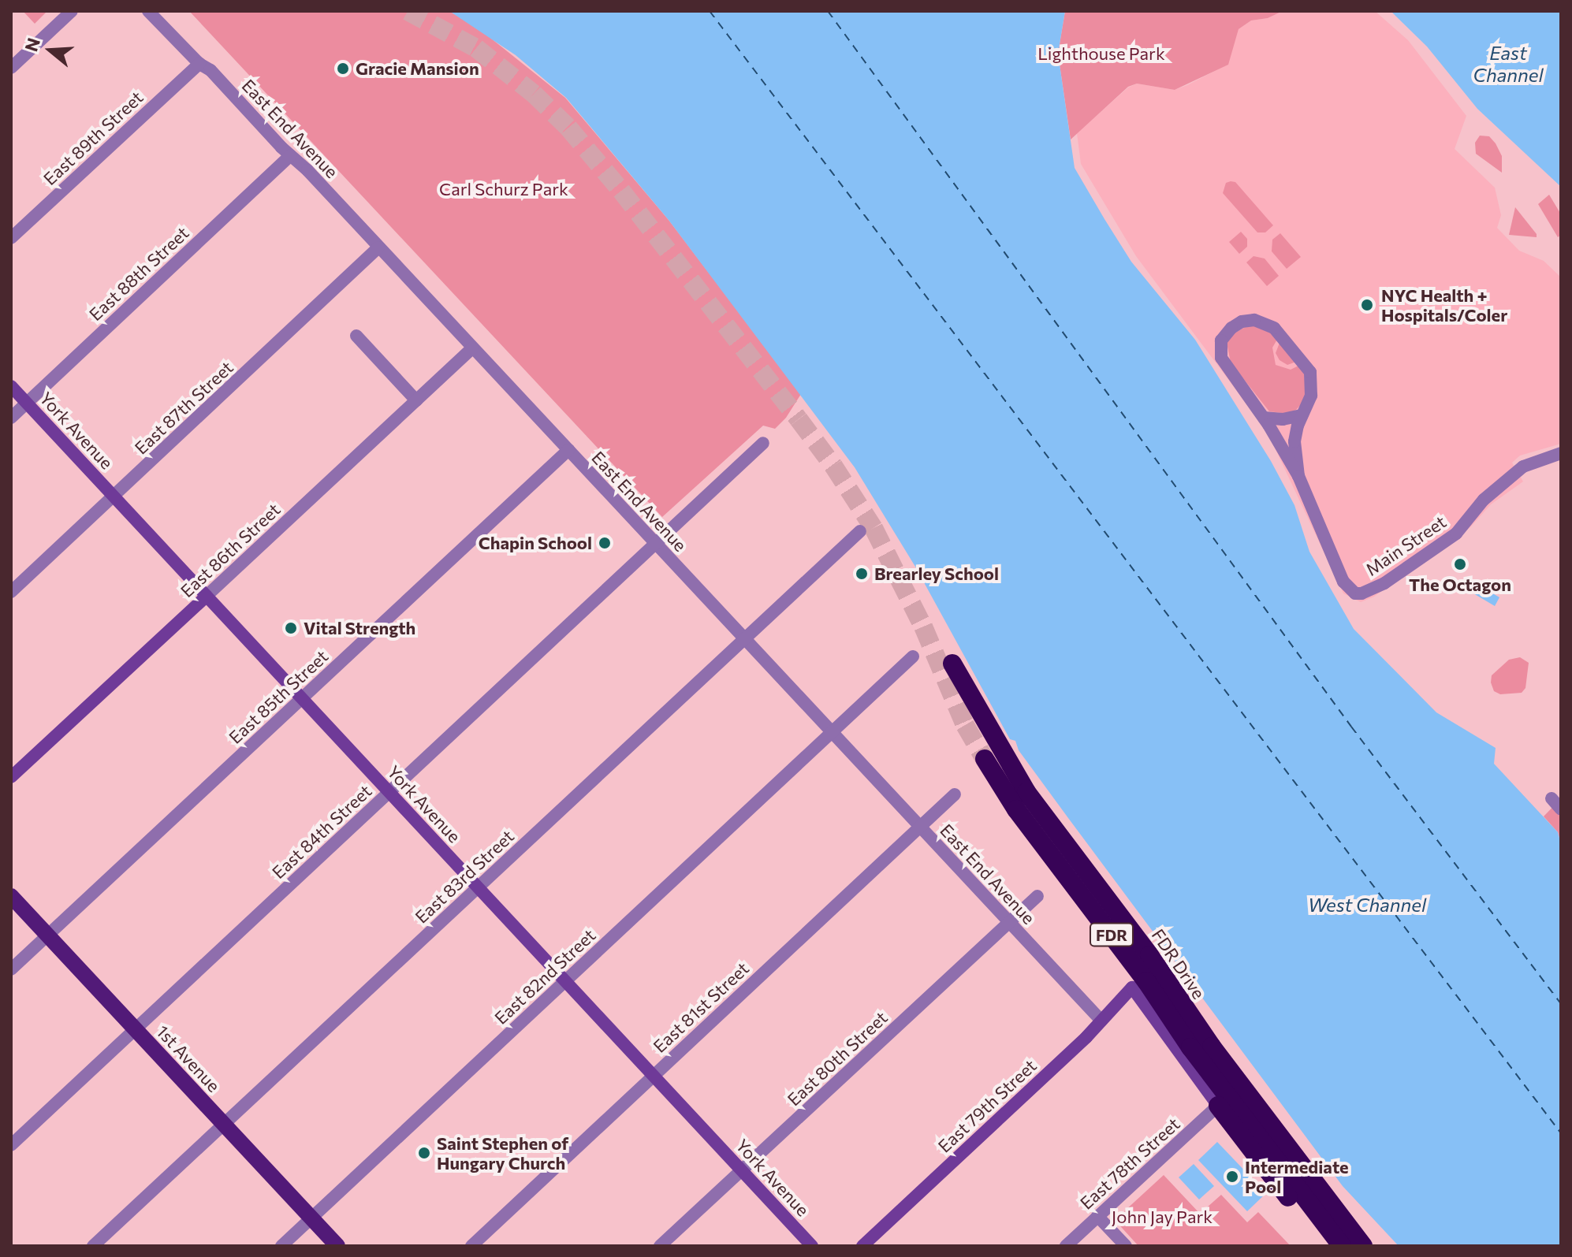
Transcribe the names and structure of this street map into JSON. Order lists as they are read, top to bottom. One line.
{"streets":{"highway":["FDR","FDR Drive"],"main road":["York Avenue","East 86th Street","1st Avenue","East 79th Street"],"street":["East End Avenue","East 89th Street","East 88th Street","East 87th Street","Main Street","East 85th Street","East 84th Street","East 83rd Street","East 82nd Street","East 81st Street","East 80th Street","East 78th Street"]},"crossings":[["East End Avenue","East 89th Street"],["East End Avenue","East 88th Street"],["East End Avenue","East 87th Street"],["East End Avenue","East 86th Street"],["East End Avenue","East 85th Street"],["East End Avenue","East 84th Street"],["East End Avenue","East 83rd Street"],["East End Avenue","East 82nd Street"],["East End Avenue","East 81st Street"],["East End Avenue","East 80th Street"],["East End Avenue","East 79th Street"],["East 88th Street","York Avenue"],["East 87th Street","York Avenue"],["York Avenue","East 86th Street"],["York Avenue","East 85th Street"],["York Avenue","East 84th Street"],["York Avenue","East 83rd Street"],["York Avenue","East 82nd Street"],["York Avenue","East 81st Street"],["York Avenue","East 80th Street"],["East 85th Street","1st Avenue"],["East 84th Street","1st Avenue"],["East 83rd Street","1st Avenue"],["East 82nd Street","1st Avenue"],["East 79th Street","East 78th Street"]],"water":["East Channel","West Channel"],"parks":["Lighthouse Park","Carl Schurz Park","John Jay Park"],"places":["Gracie Mansion","NYC Health + Hospitals/Coler","Chapin School","The Octagon","Brearley School","Vital Strength","Saint Stephen of Hungary Church","Intermediate Pool"],"north":"left"}
